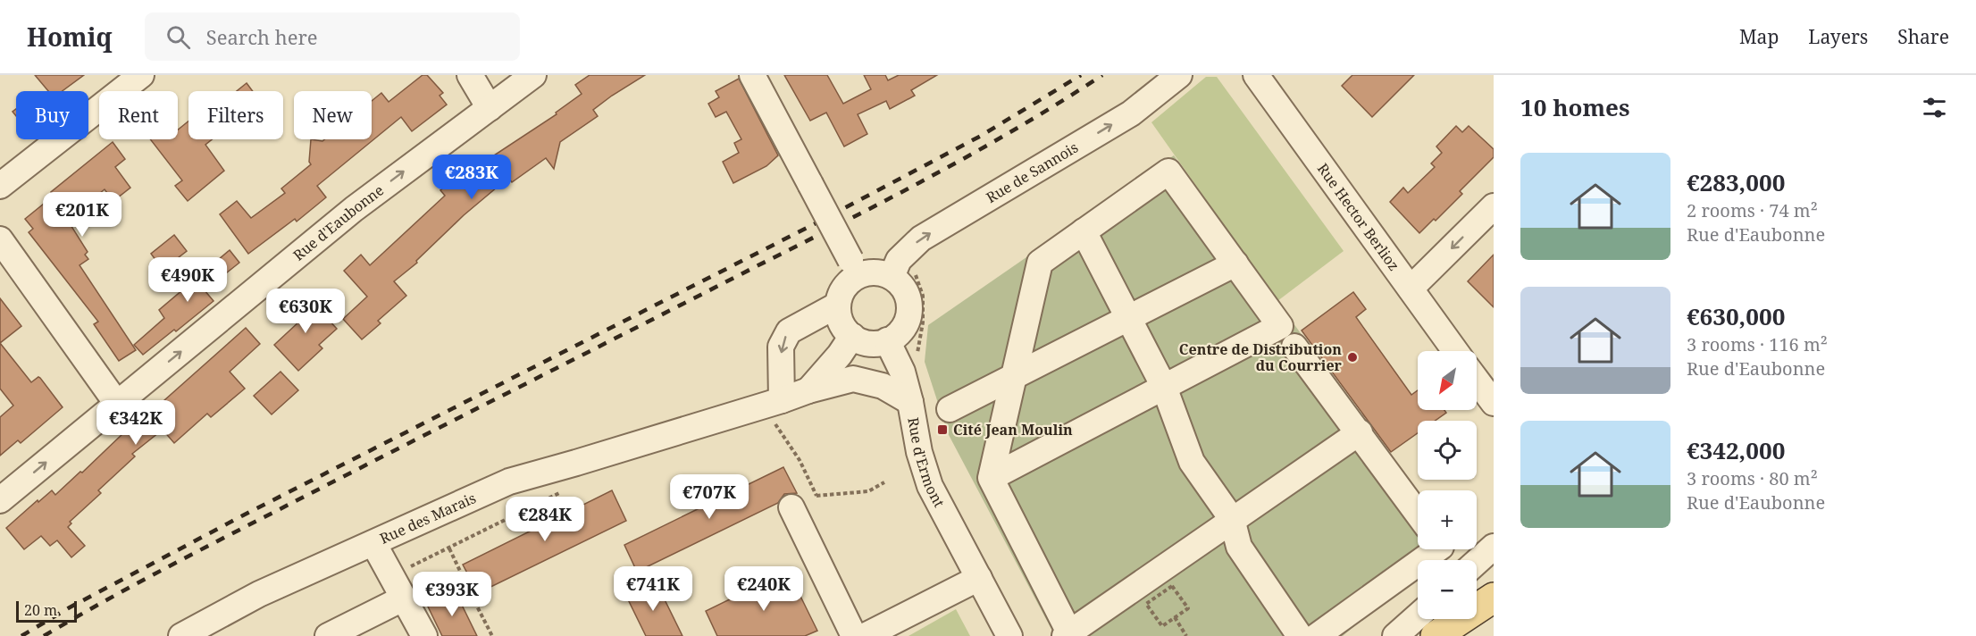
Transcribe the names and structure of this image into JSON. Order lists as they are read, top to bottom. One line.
{"streets":{"street":["Rue de Sannois","Rue Hector Berlioz","Rue d'Eaubonne","Rue d'Ermont","Rue des Marais"]},"crossings":[["Rue de Sannois","Rue d'Ermont"],["Rue de Sannois","Rue des Marais"],["Rue d'Ermont","Rue des Marais"]],"one_way":["Rue d'Eaubonne"],"places":{"other":["Centre de Distribution du Courrier"],"transit":["Cité Jean Moulin"]},"scale_bar":"20 m","north":"bottom left","page":{"header":"Homiq","search":"Search here","nav":["Map","Layers","Share"],"heading":"10 homes","chip":["Buy","Rent","Filters","New"],"list":[{"name":"€283,000","note":"2 rooms · 74 m² · Rue d'Eaubonne"},{"name":"€630,000","note":"3 rooms · 116 m² · Rue d'Eaubonne"},{"name":"€342,000","note":"3 rooms · 80 m² · Rue d'Eaubonne"}],"price":["€283K","€201K","€490K","€630K","€342K","€707K","€284K","€741K","€240K","€393K"],"map_buttons":["+","−"],"scale":"20 m"}}
